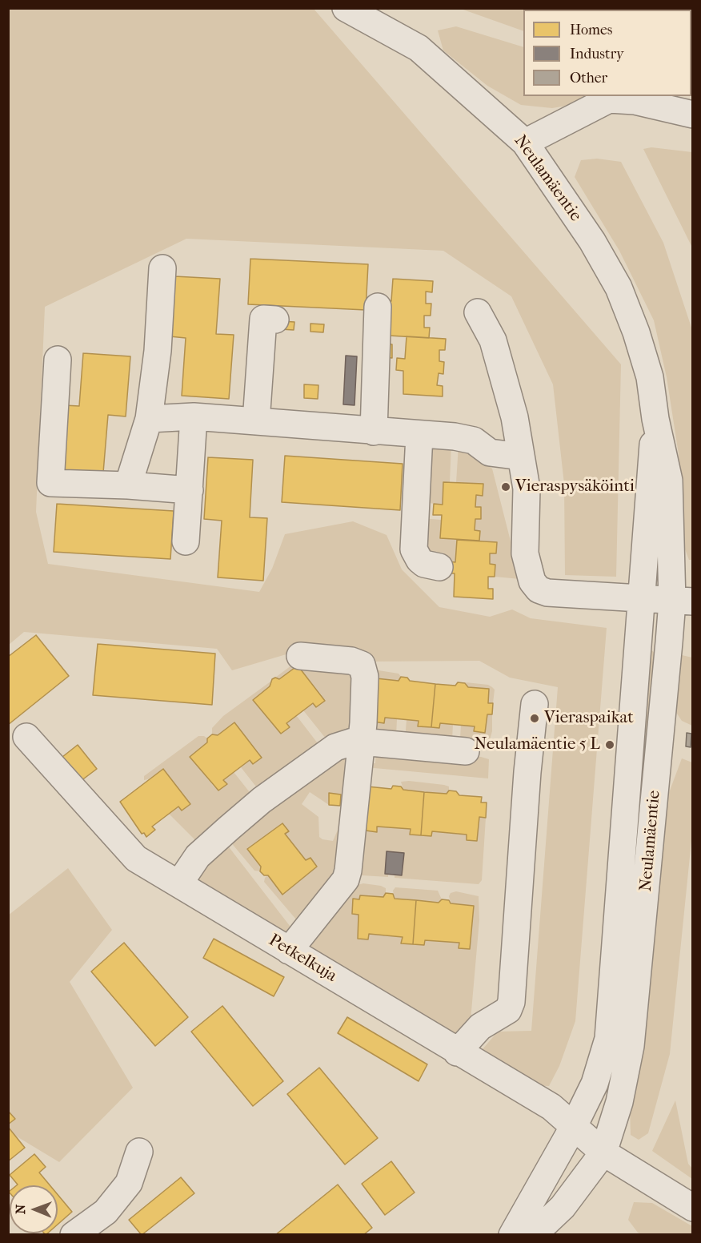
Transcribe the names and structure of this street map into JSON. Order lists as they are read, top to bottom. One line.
{"streets":{"street":["Neulamäentie","Petkelkuja"]},"crossings":[["Neulamäentie","Petkelkuja"]],"places":["Vieraspysäköinti","Vieraspaikat","Neulamäentie 5 L"],"legend":["Homes","Industry","Other"],"north":"left"}
